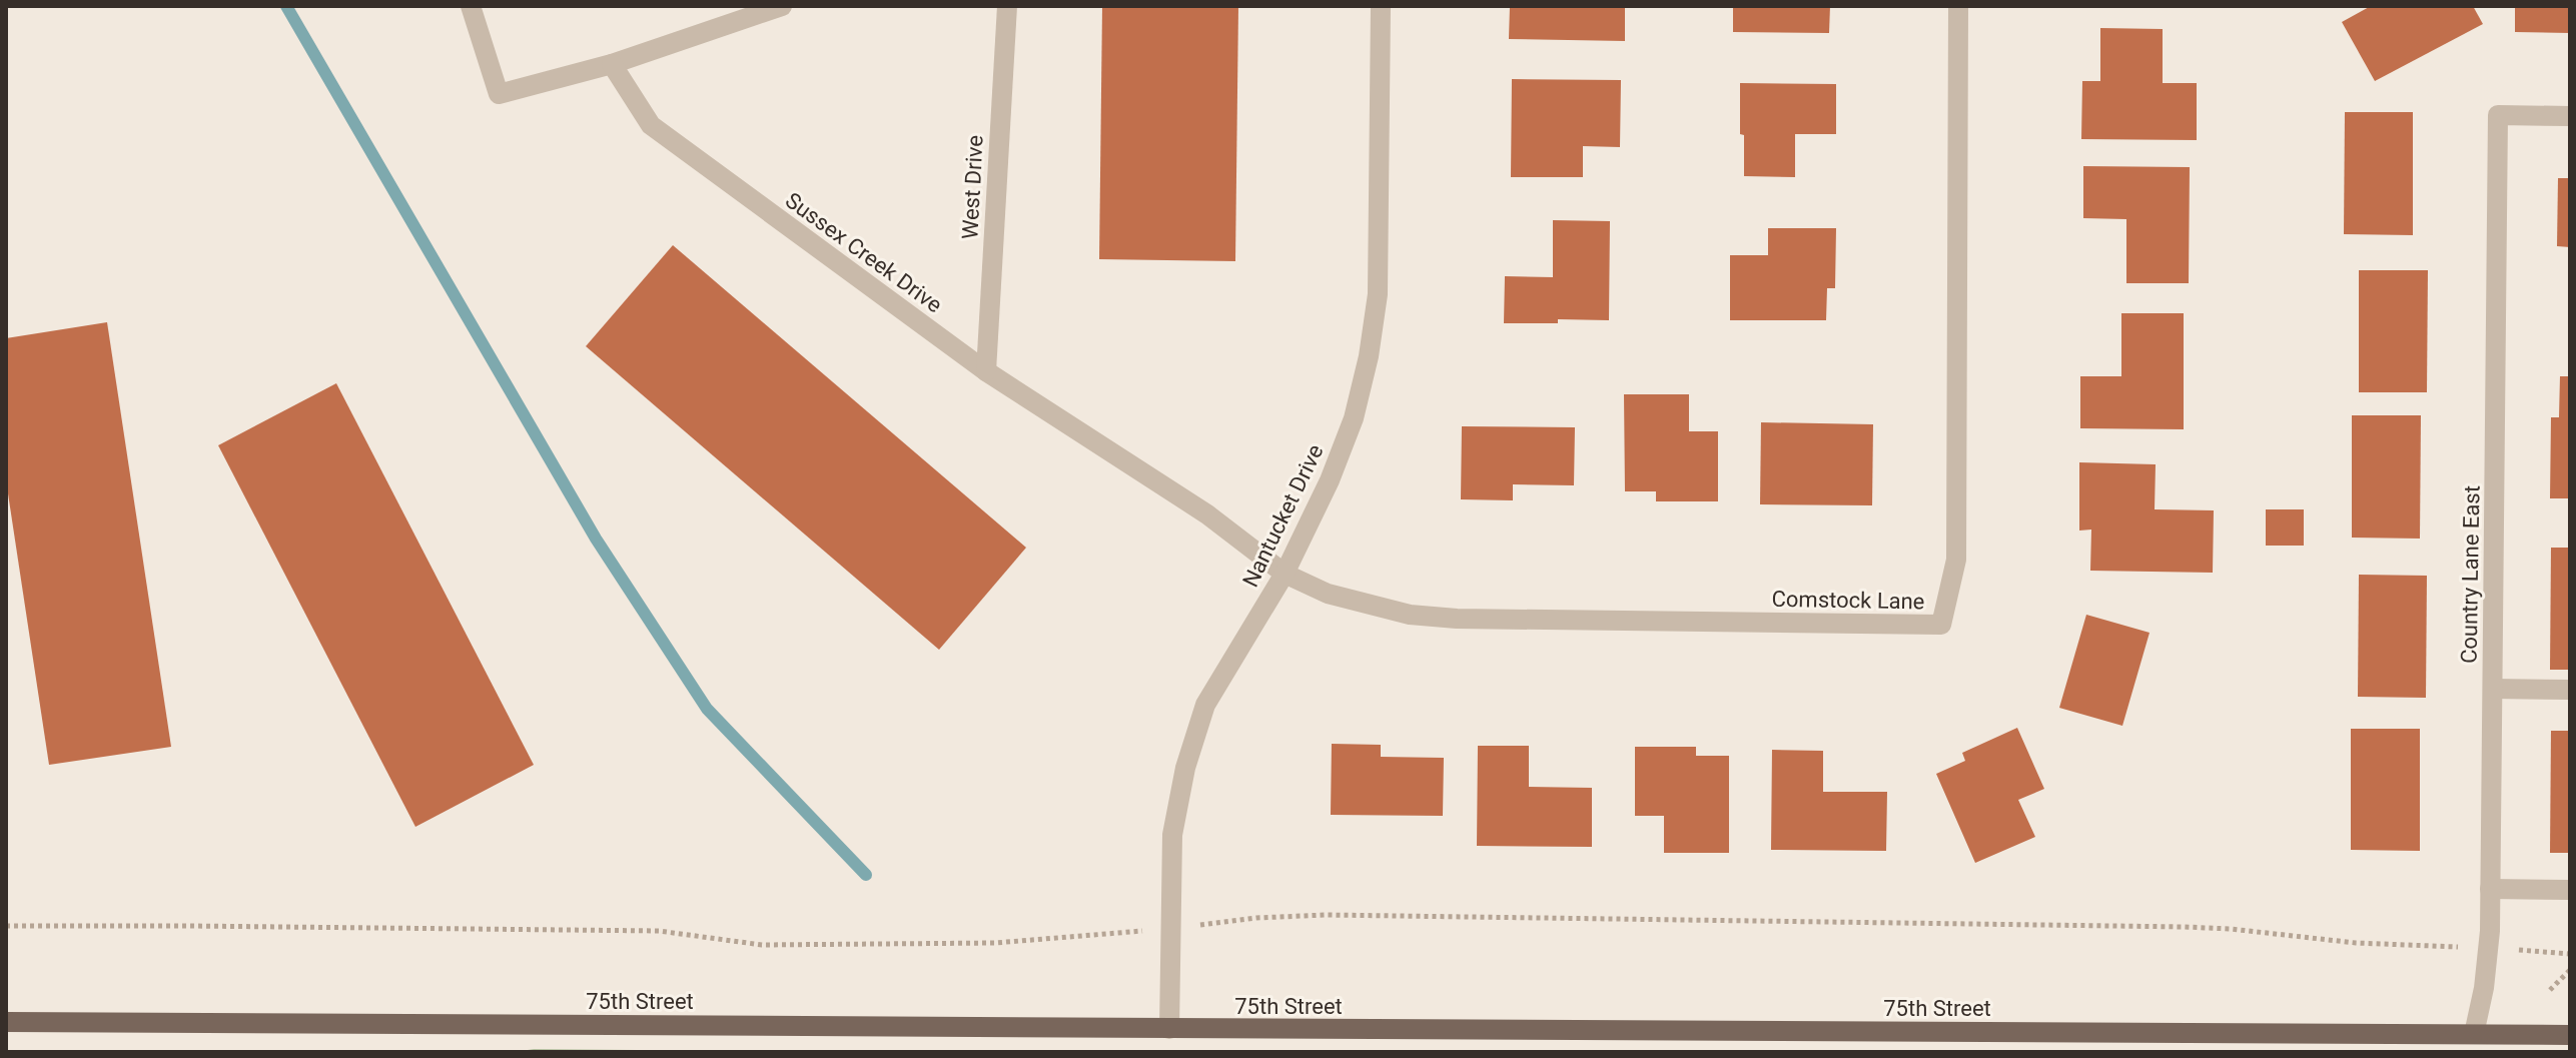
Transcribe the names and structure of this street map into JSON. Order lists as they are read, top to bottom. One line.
{"streets":{"main road":["75th Street"],"street":["West Drive","Sussex Creek Drive","Nantucket Drive","Country Lane East","Comstock Lane"]},"crossings":[["West Drive","Sussex Creek Drive"],["Sussex Creek Drive","Nantucket Drive"],["Sussex Creek Drive","Comstock Lane"],["Nantucket Drive","Comstock Lane"],["Nantucket Drive","75th Street"],["Country Lane East","75th Street"]]}
